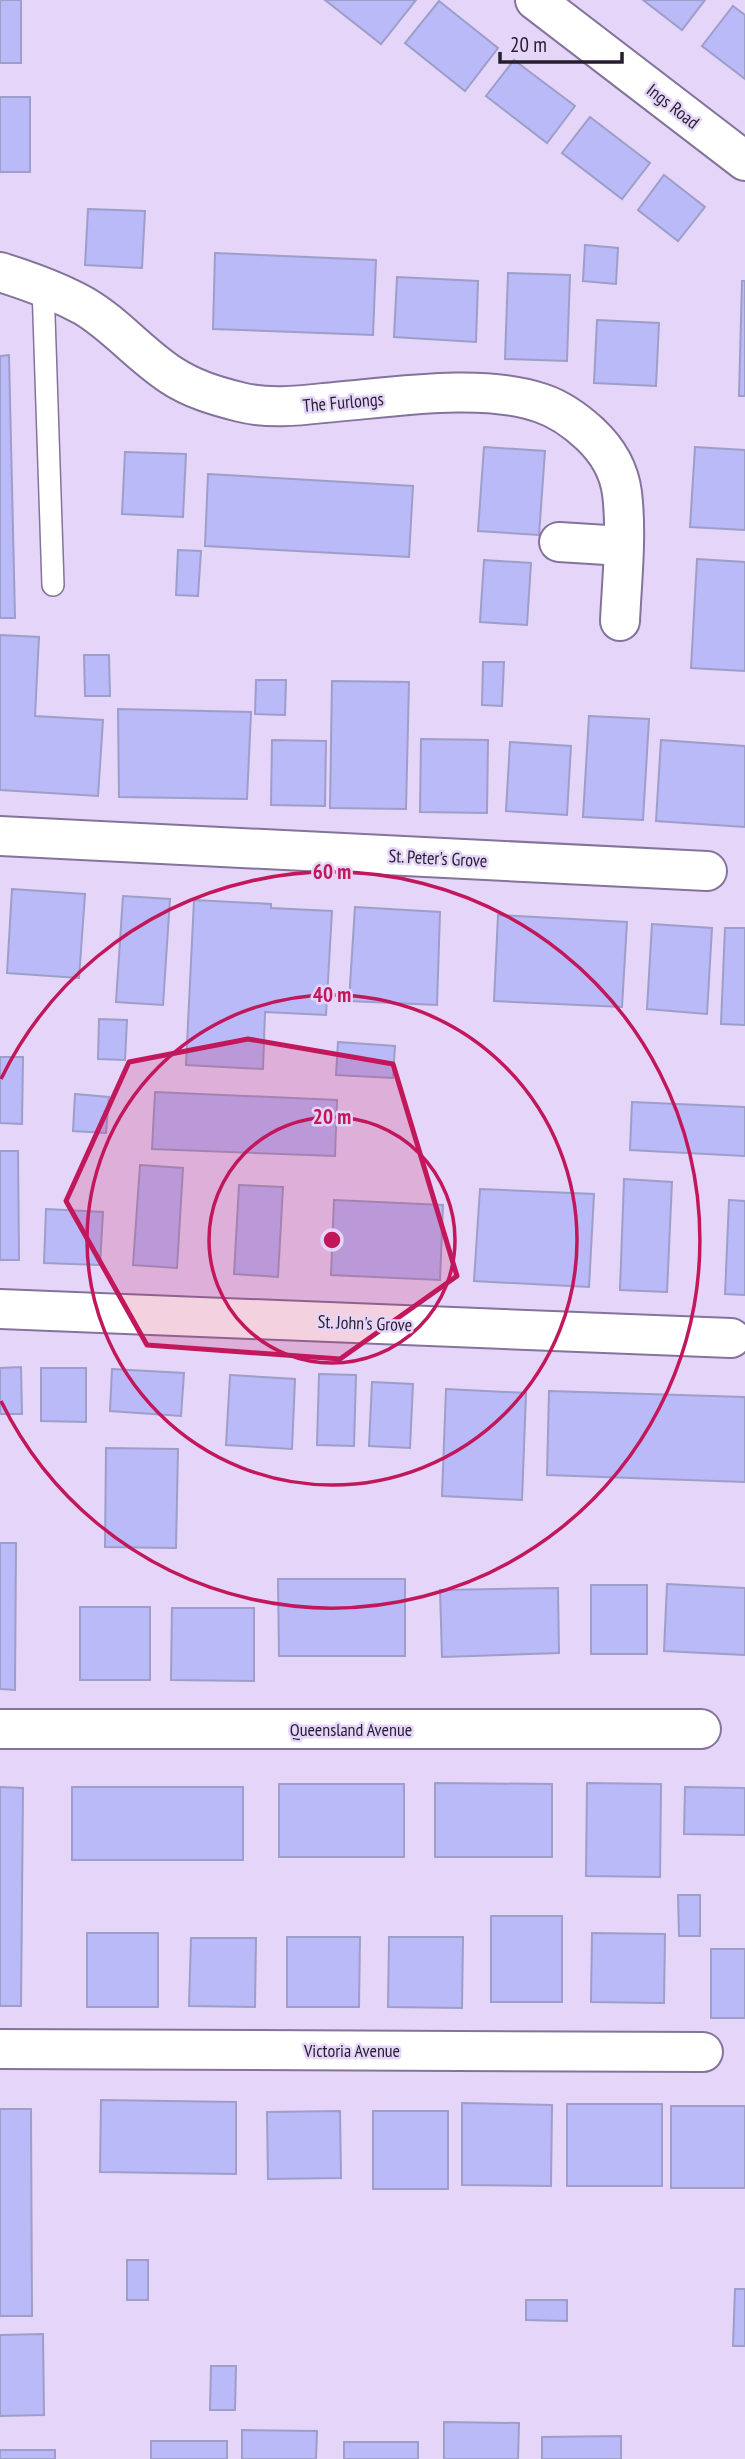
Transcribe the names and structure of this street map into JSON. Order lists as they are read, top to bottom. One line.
{"streets":{"street":["Ings Road","The Furlongs","St. Peter's Grove","St. John's Grove","Queensland Avenue","Victoria Avenue"]},"scale_bar":"20 m","rings":["60 m","40 m","20 m"]}
